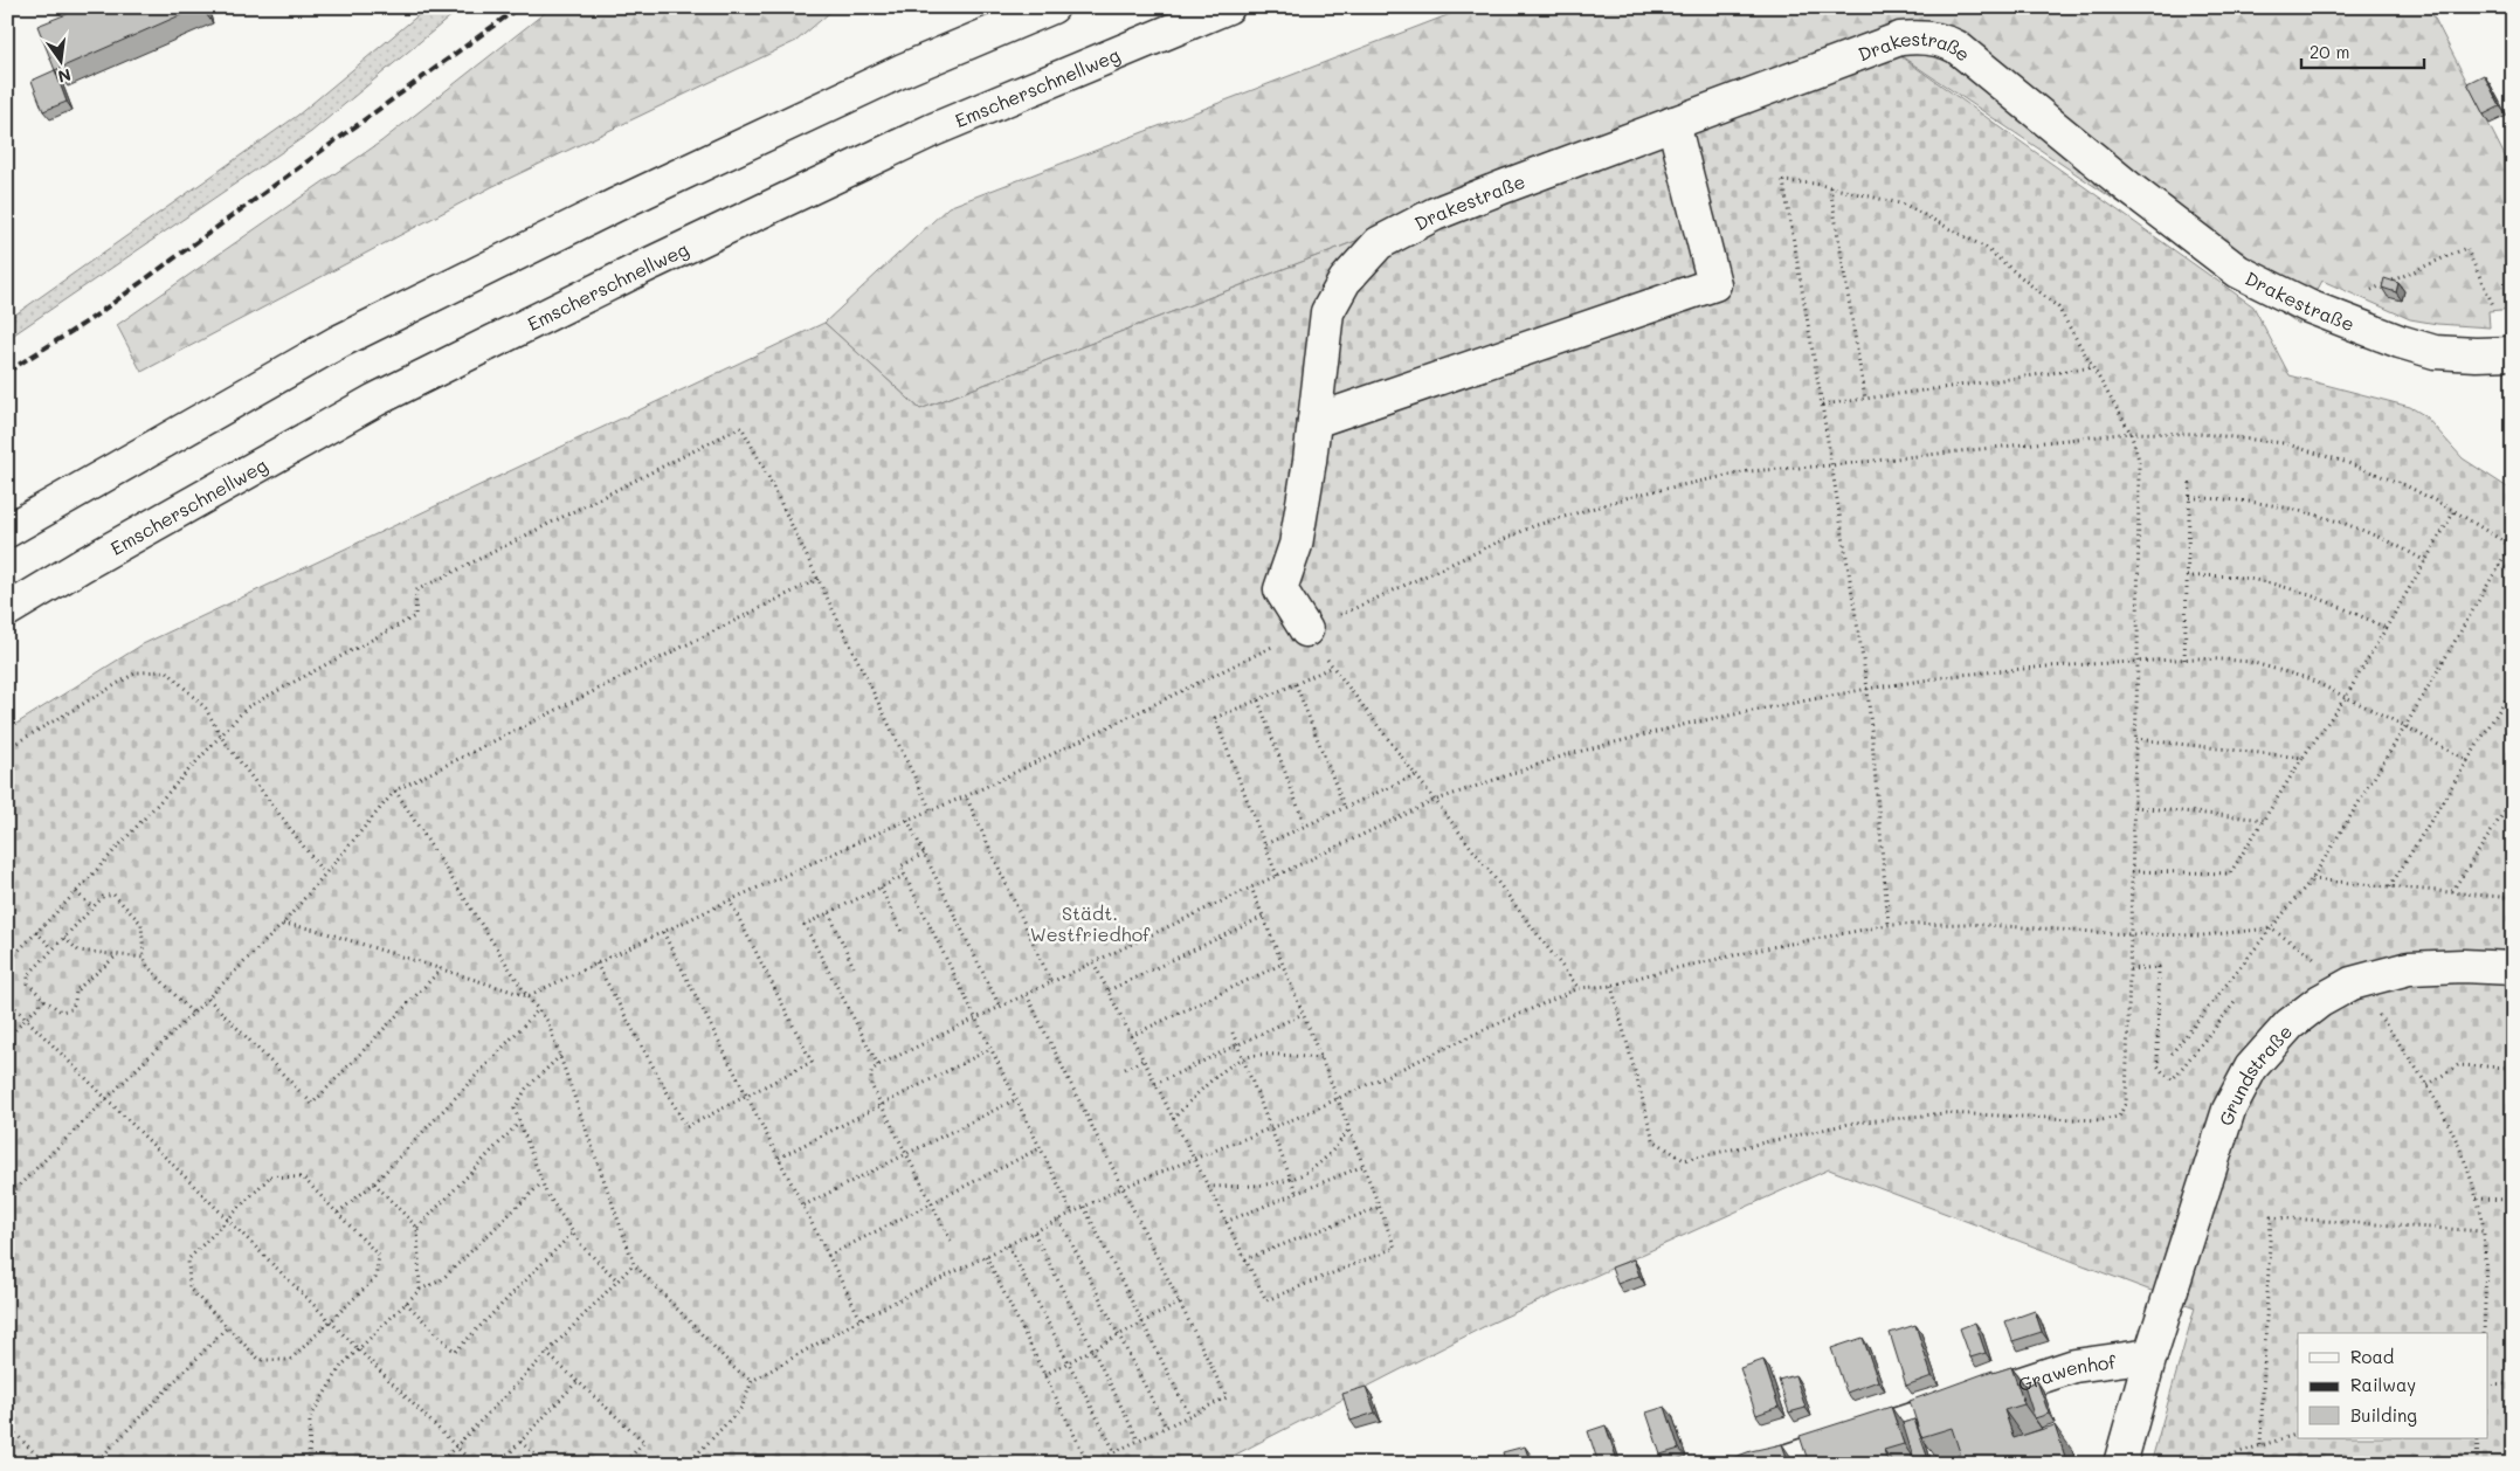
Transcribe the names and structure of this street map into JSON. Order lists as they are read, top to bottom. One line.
{"streets":{"main road":["Drakestraße","Emscherschnellweg","Grundstraße","Grawenhof"]},"crossings":[["Grundstraße","Grawenhof"]],"parks":["Städt. Westfriedhof"],"legend":["Road","Railway","Building"],"scale_bar":"20 m","north":"bottom"}
